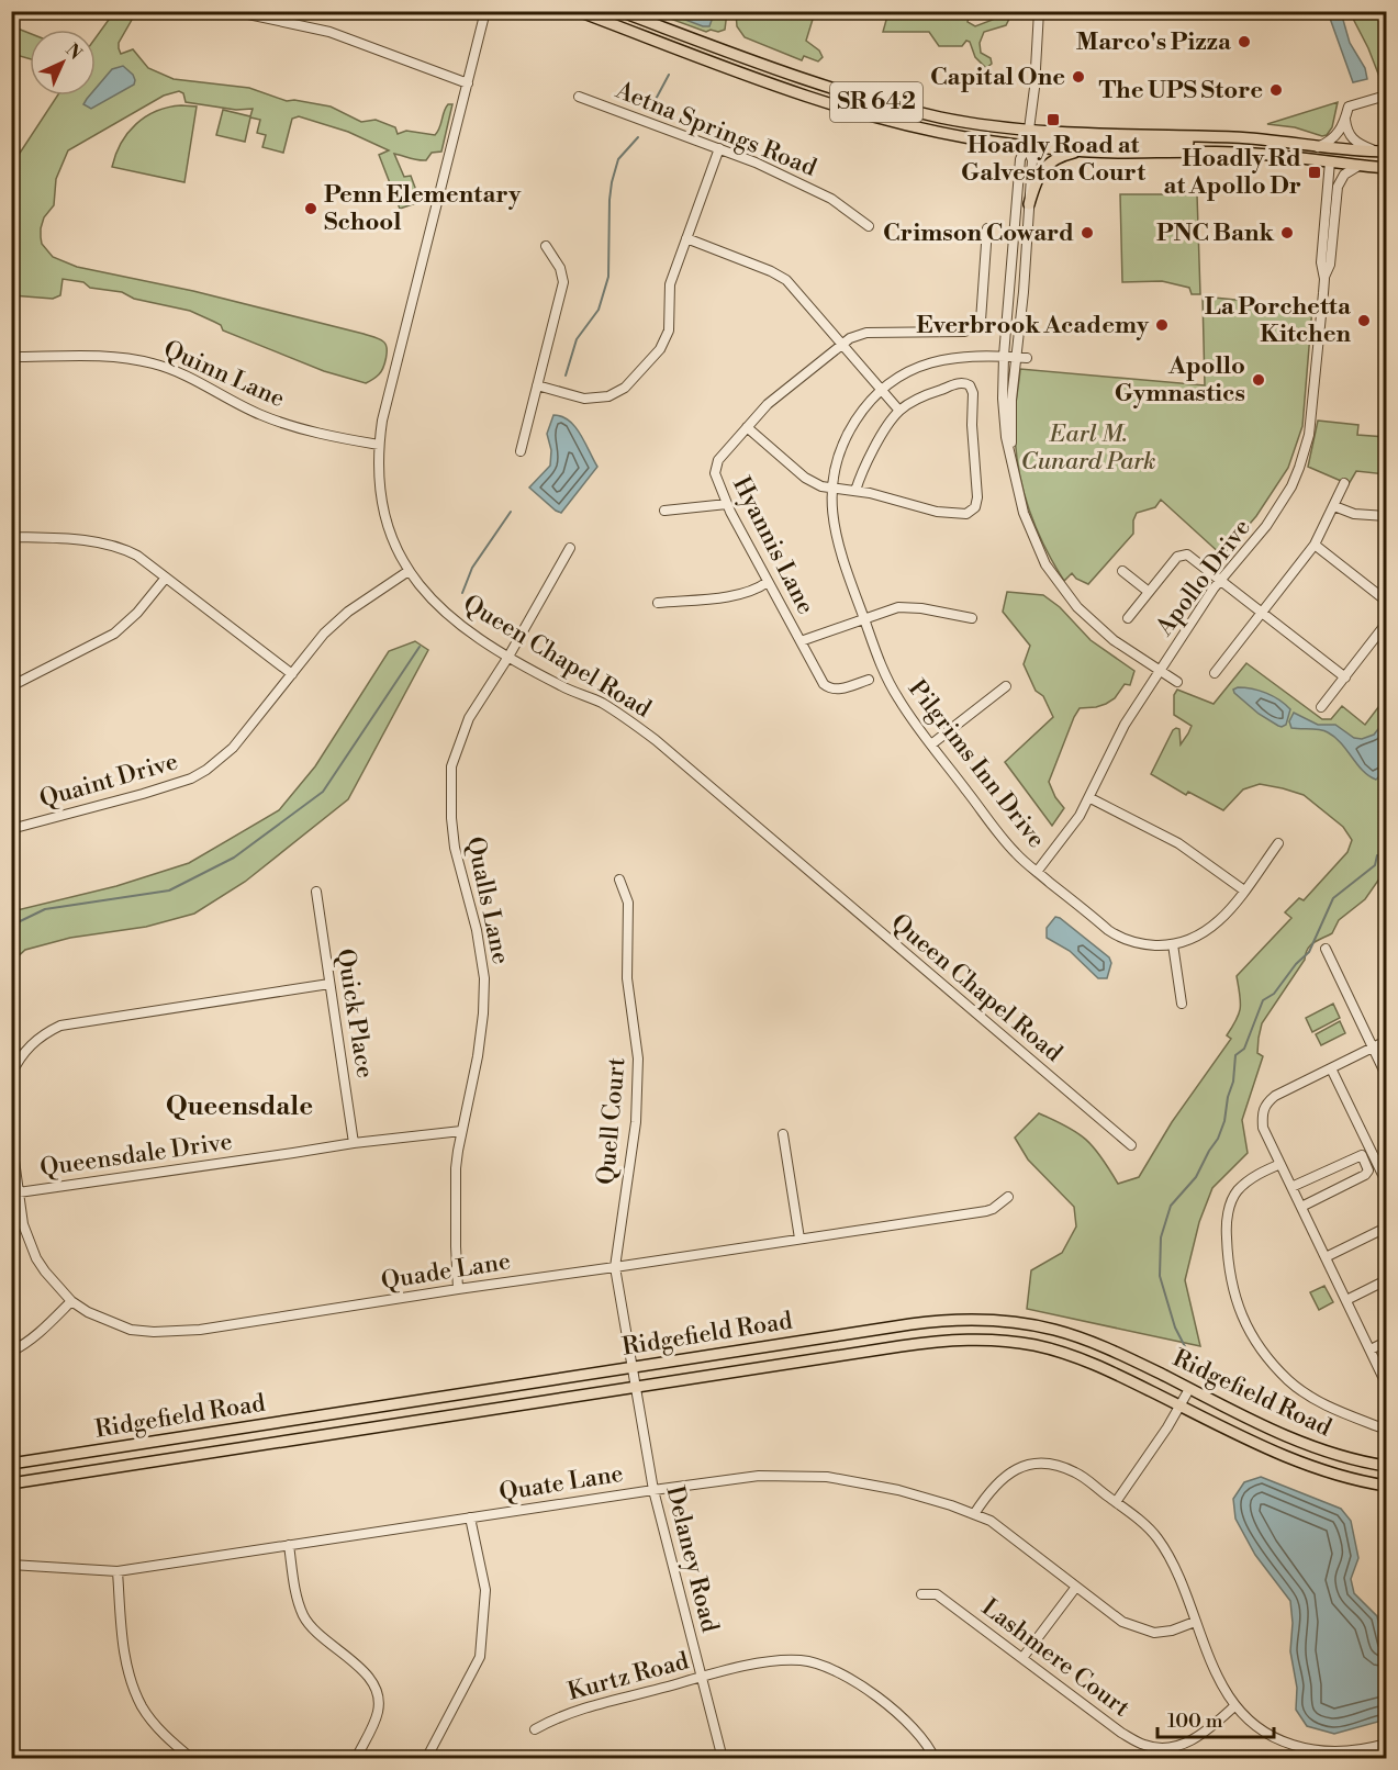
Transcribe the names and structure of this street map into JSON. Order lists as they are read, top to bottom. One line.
{"streets":{"main road":["SR 642","Ridgefield Road"],"street":["Aetna Springs Road","Quinn Lane","Hyannis Lane","Apollo Drive","Queen Chapel Road","Pilgrims Inn Drive","Quaint Drive","Qualls Lane","Quick Place","Quell Court","Queensdale Drive","Quade Lane","Quate Lane","Delaney Road","Lashmere Court","Kurtz Road"]},"crossings":[["SR 642","Apollo Drive"],["Quinn Lane","Queen Chapel Road"],["Apollo Drive","Pilgrims Inn Drive"],["Queen Chapel Road","Quaint Drive"],["Queen Chapel Road","Qualls Lane"],["Qualls Lane","Queensdale Drive"],["Qualls Lane","Quade Lane"],["Quick Place","Queensdale Drive"],["Quell Court","Quade Lane"],["Quell Court","Ridgefield Road"],["Quell Court","Delaney Road"],["Queensdale Drive","Quade Lane"],["Ridgefield Road","Delaney Road"],["Quate Lane","Delaney Road"],["Delaney Road","Kurtz Road"]],"districts":["Queensdale"],"parks":["Earl M. Cunard Park"],"places":{"other":["Marco's Pizza","Capital One","The UPS Store","Penn Elementary School","Crimson Coward","PNC Bank","La Porchetta Kitchen","Everbrook Academy","Apollo Gymnastics"],"transit":["Hoadly Road at Galveston Court","Hoadly Rd at Apollo Dr"]},"scale_bar":"100 m","north":"top right"}
